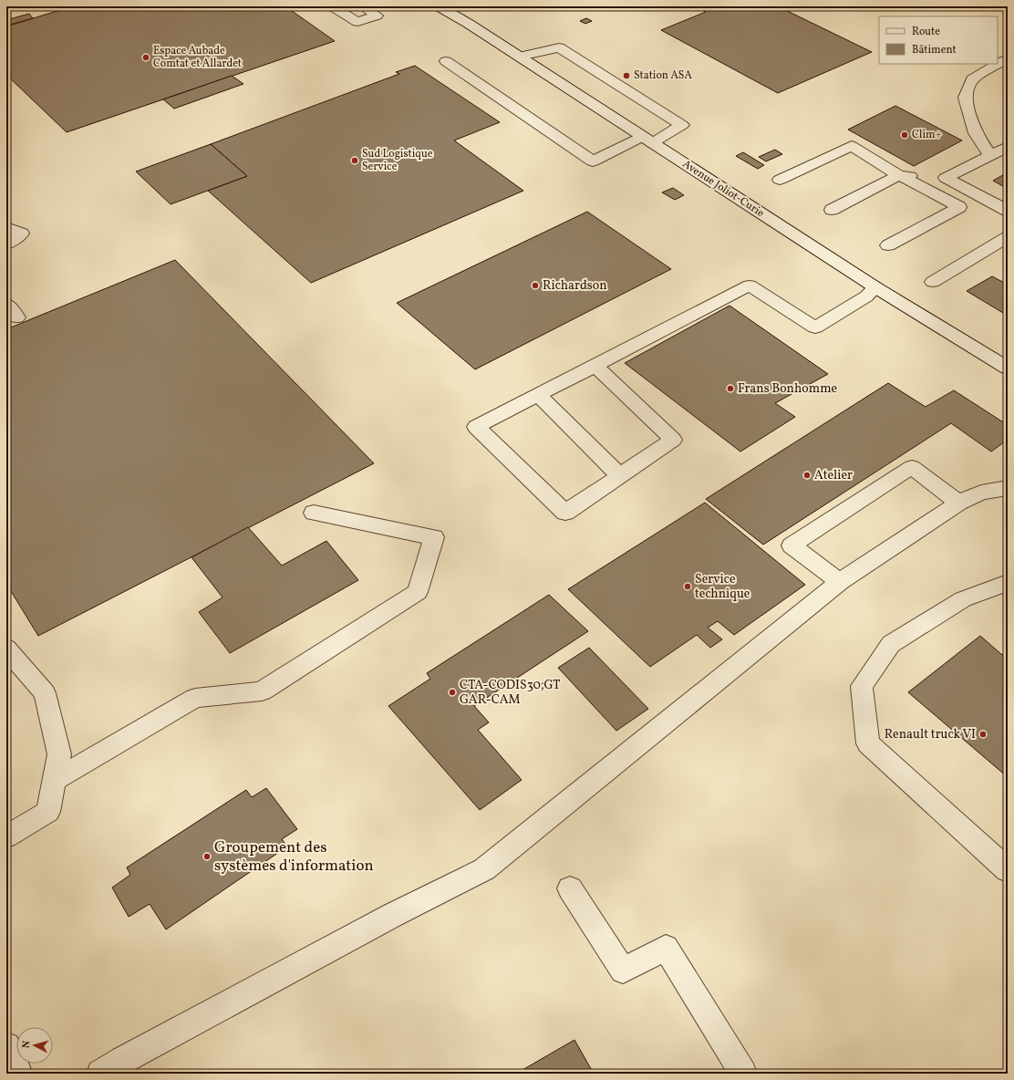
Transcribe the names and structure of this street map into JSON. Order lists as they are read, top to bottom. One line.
{"streets":{"street":["Avenue Joliot-Curie"]},"places":["Espace Aubade Comtat et Allardet","Station ASA","Clim+","Sud Logistique Service","Richardson","Frans Bonhomme","Atelier","Service technique","CTA-CODIS30;GT GAR-CAM","Renault truck VI","Groupement des systèmes d'information"],"legend":["Route","Bâtiment"],"north":"left"}
